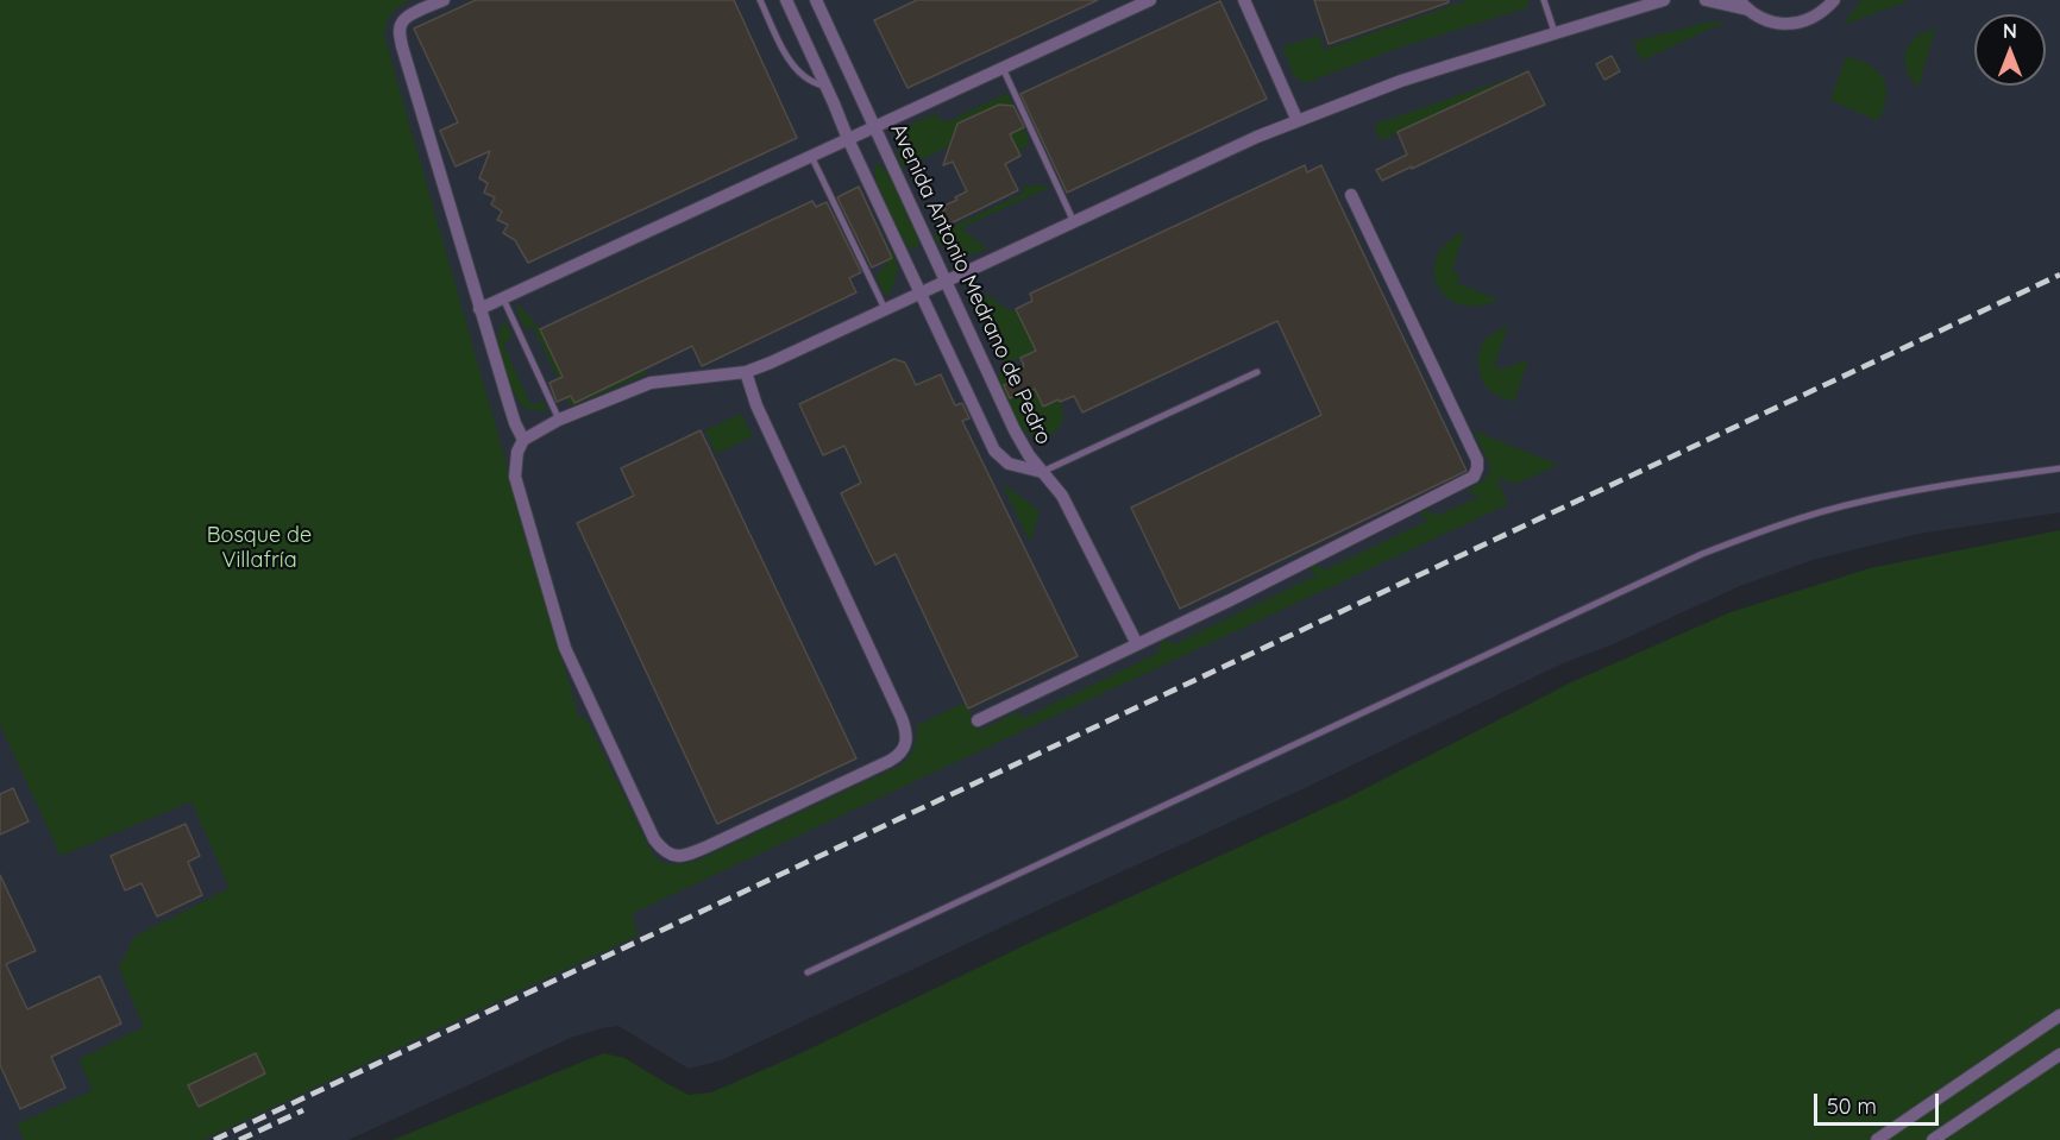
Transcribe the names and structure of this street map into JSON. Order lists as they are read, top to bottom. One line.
{"streets":{"street":["Avenida Antonio Medrano de Pedro"]},"parks":["Bosque de Villafría"],"scale_bar":"50 m","north":"top"}
